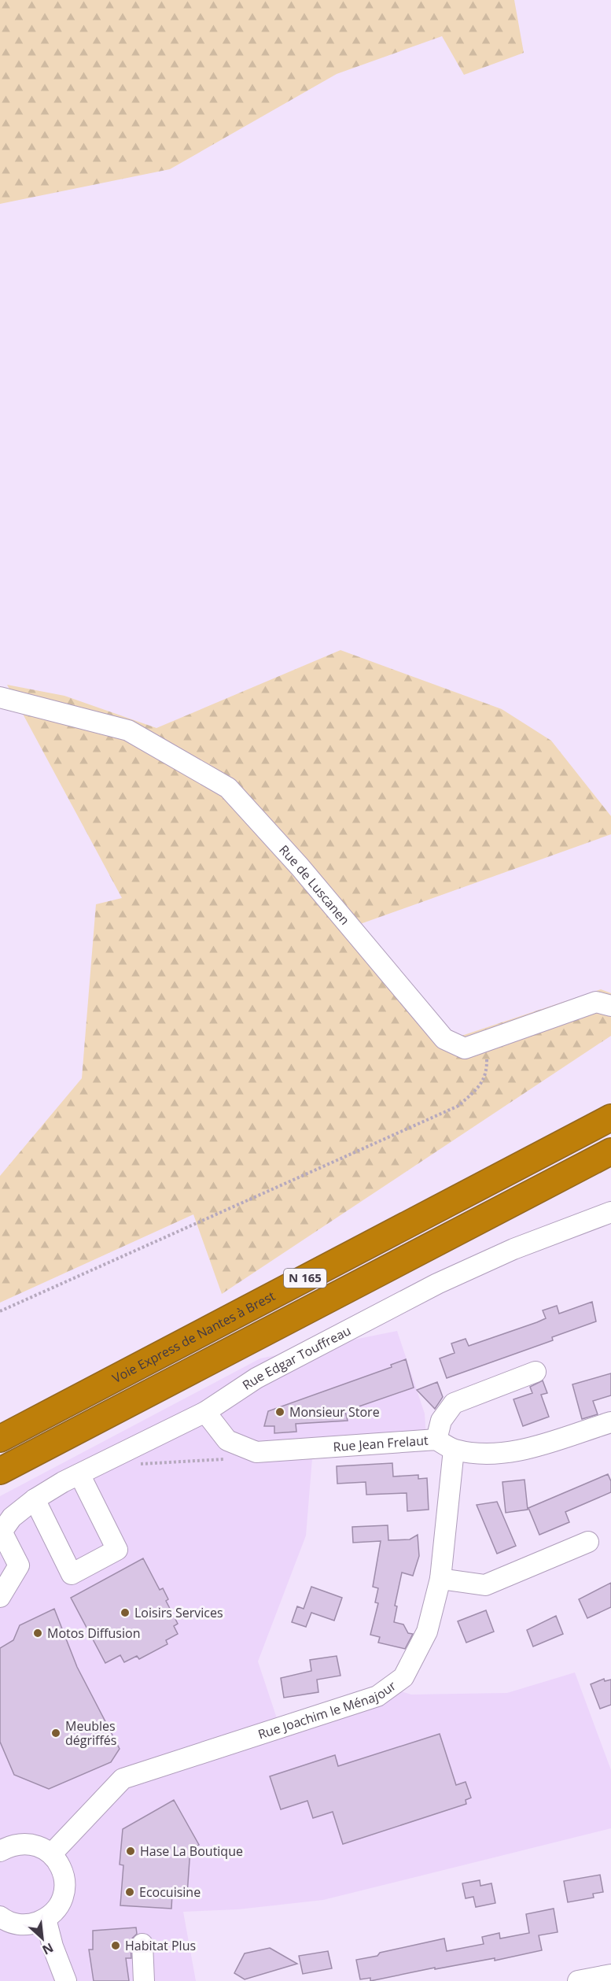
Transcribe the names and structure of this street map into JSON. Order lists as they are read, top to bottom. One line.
{"streets":{"highway":["N 165","Voie Express de Nantes à Brest"],"street":["Rue de Luscanen","Rue Edgar Touffreau","Rue Jean Frelaut","Rue Joachim le Ménajour"]},"crossings":[["Rue Edgar Touffreau","Rue Jean Frelaut"],["Rue Jean Frelaut","Rue Joachim le Ménajour"]],"places":["Monsieur Store","Loisirs Services","Motos Diffusion","Meubles dégriffés","Hase La Boutique","Ecocuisine","Habitat Plus"],"north":"bottom right"}
